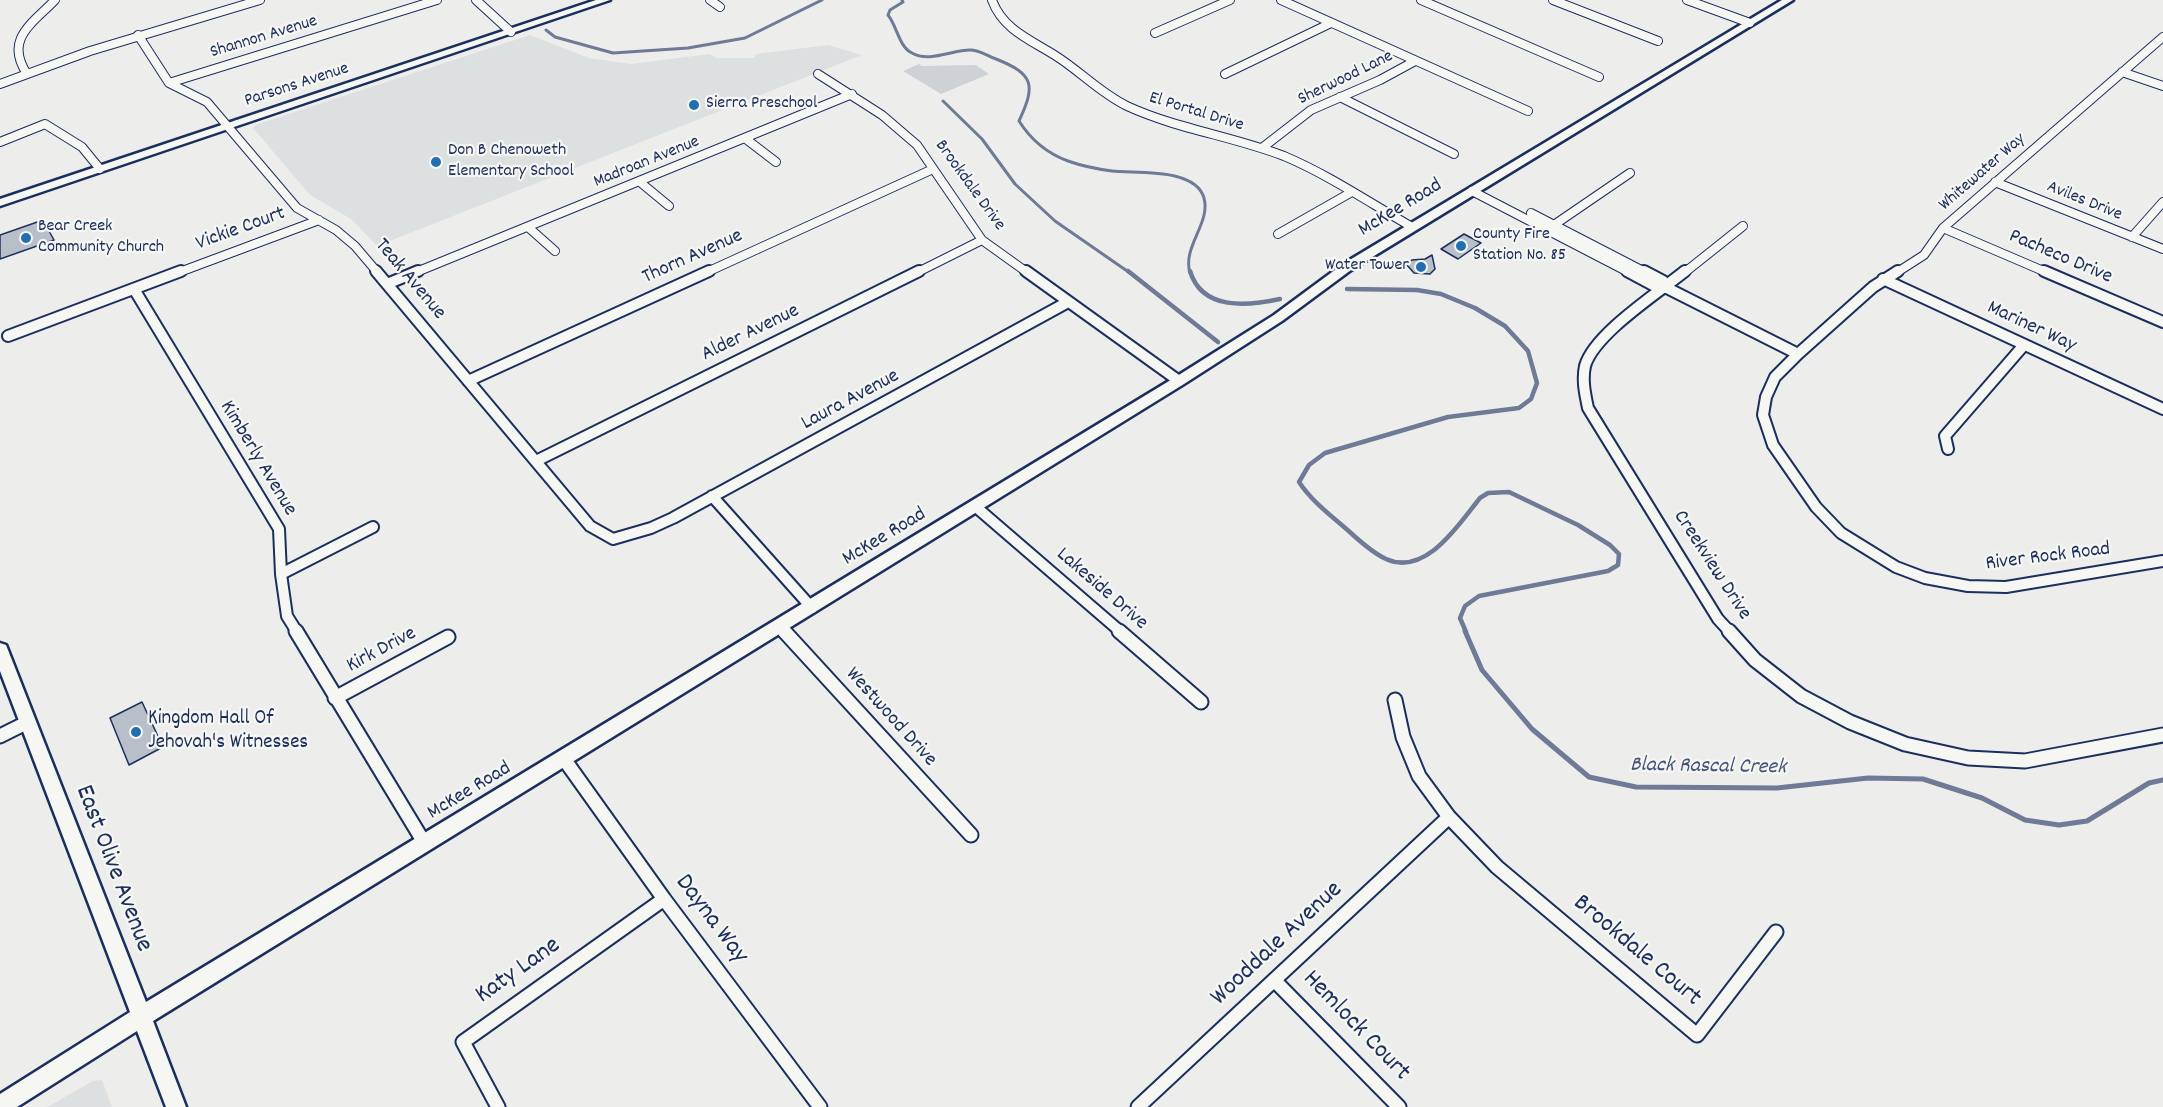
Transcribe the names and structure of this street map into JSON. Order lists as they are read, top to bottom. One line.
{"streets":{"street":["Shannon Avenue","Sherwood Lane","Parsons Avenue","El Portal Drive","Madroan Avenue","Whitewater Way","Brookdale Drive","Aviles Drive","McKee Road","Vickie Court","Thorn Avenue","Pacheco Drive","Teak Avenue","Mariner Way","Alder Avenue","Laura Avenue","Kimberly Avenue","River Rock Road","Creekview Drive","Lakeside Drive","Kirk Drive","Westwood Drive","East Olive Avenue","Dayna Way","Wooddale Avenue","Brookdale Court","Katy Lane","Hemlock Court"]},"crossings":[["Shannon Avenue","Teak Avenue"],["Sherwood Lane","El Portal Drive"],["Parsons Avenue","Teak Avenue"],["El Portal Drive","McKee Road"],["Madroan Avenue","Brookdale Drive"],["Madroan Avenue","Teak Avenue"],["Whitewater Way","Aviles Drive"],["Whitewater Way","Pacheco Drive"],["Whitewater Way","Mariner Way"],["Whitewater Way","River Rock Road"],["Brookdale Drive","McKee Road"],["Brookdale Drive","Thorn Avenue"],["Brookdale Drive","Alder Avenue"],["Brookdale Drive","Laura Avenue"],["McKee Road","Kimberly Avenue"],["McKee Road","Lakeside Drive"],["McKee Road","Westwood Drive"],["McKee Road","East Olive Avenue"],["McKee Road","Dayna Way"],["Vickie Court","Teak Avenue"],["Vickie Court","Kimberly Avenue"],["Thorn Avenue","Teak Avenue"],["Teak Avenue","Alder Avenue"],["Teak Avenue","Laura Avenue"],["Kimberly Avenue","Kirk Drive"],["Dayna Way","Katy Lane"],["Wooddale Avenue","Brookdale Court"],["Wooddale Avenue","Hemlock Court"]],"water":["Black Rascal Creek"],"places":["Sierra Preschool","Don B Chenoweth Elementary School","Bear Creek Community Church","County Fire Station No. 85","Water Tower","Kingdom Hall Of Jehovah's Witnesses"]}
